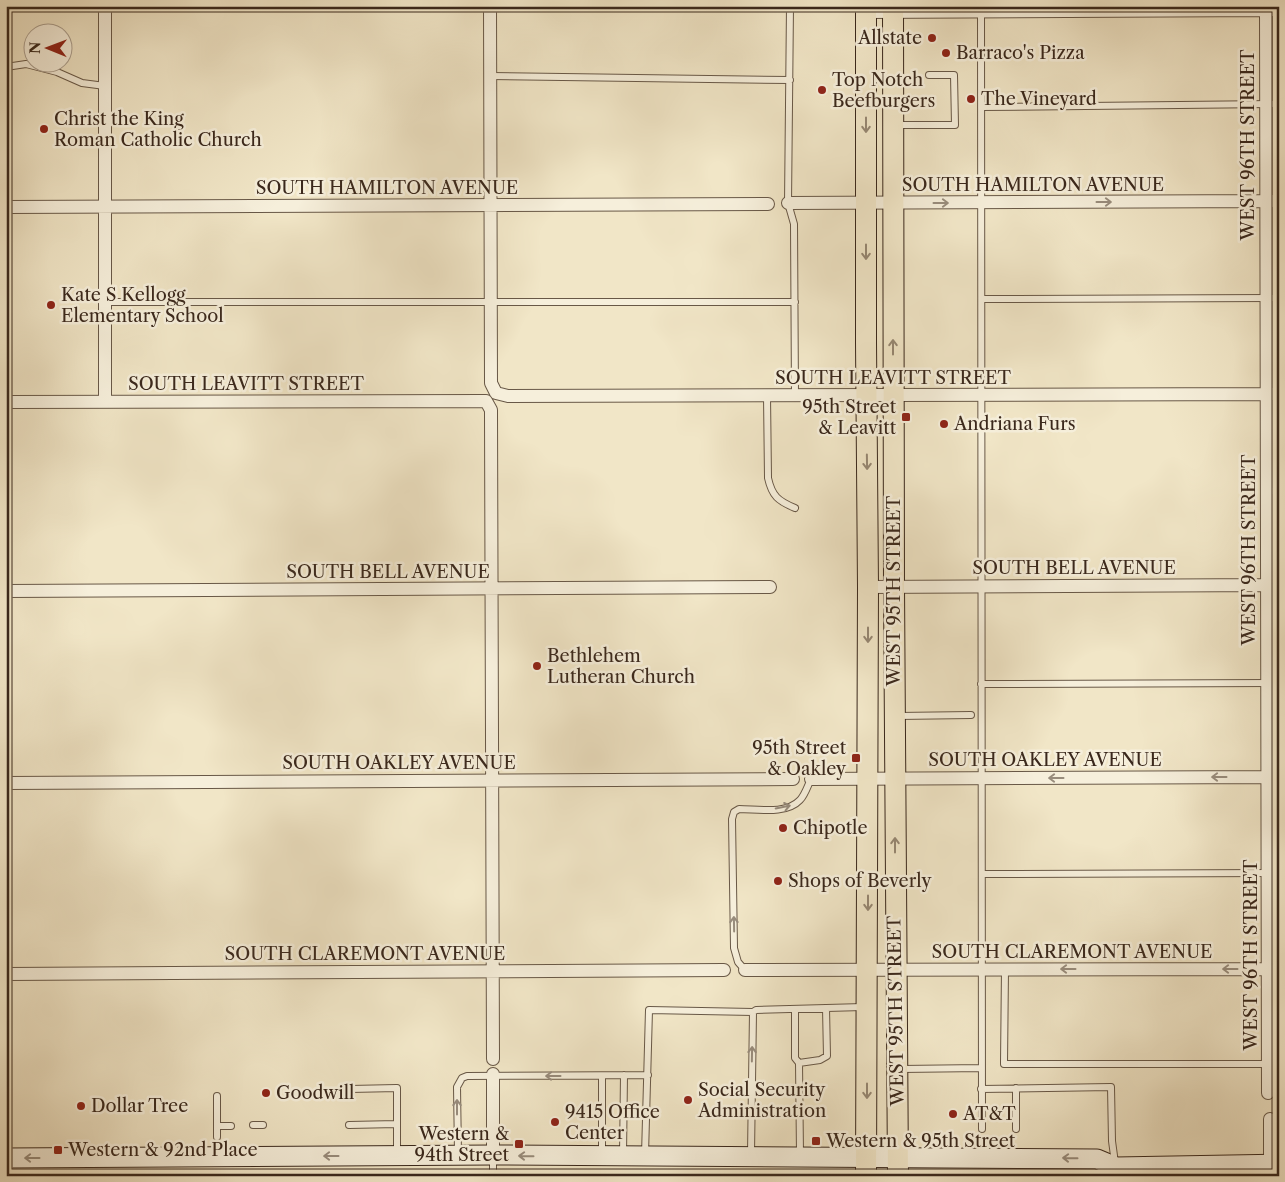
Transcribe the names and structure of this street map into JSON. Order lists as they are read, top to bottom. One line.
{"streets":{"main road":["WEST 95TH STREET"],"street":["WEST 96TH STREET","SOUTH HAMILTON AVENUE","SOUTH LEAVITT STREET","SOUTH BELL AVENUE","SOUTH OAKLEY AVENUE","SOUTH CLAREMONT AVENUE"]},"crossings":[["WEST 96TH STREET","SOUTH HAMILTON AVENUE"],["WEST 96TH STREET","SOUTH LEAVITT STREET"],["WEST 96TH STREET","SOUTH BELL AVENUE"],["WEST 96TH STREET","SOUTH OAKLEY AVENUE"],["WEST 96TH STREET","SOUTH CLAREMONT AVENUE"],["SOUTH HAMILTON AVENUE","WEST 95TH STREET"],["SOUTH LEAVITT STREET","WEST 95TH STREET"],["SOUTH BELL AVENUE","WEST 95TH STREET"],["WEST 95TH STREET","SOUTH OAKLEY AVENUE"],["WEST 95TH STREET","SOUTH CLAREMONT AVENUE"]],"places":{"other":["Allstate","Barraco's Pizza","Top Notch Beefburgers","The Vineyard","Christ the King Roman Catholic Church","Kate S Kellogg Elementary School","Andriana Furs","Bethlehem Lutheran Church","Chipotle","Shops of Beverly","Goodwill","Social Security Administration","Dollar Tree","AT&T","9415 Office Center"],"transit":["95th Street & Leavitt","95th Street & Oakley","Western & 95th Street","Western & 94th Street","Western & 92nd Place"]},"north":"left"}
